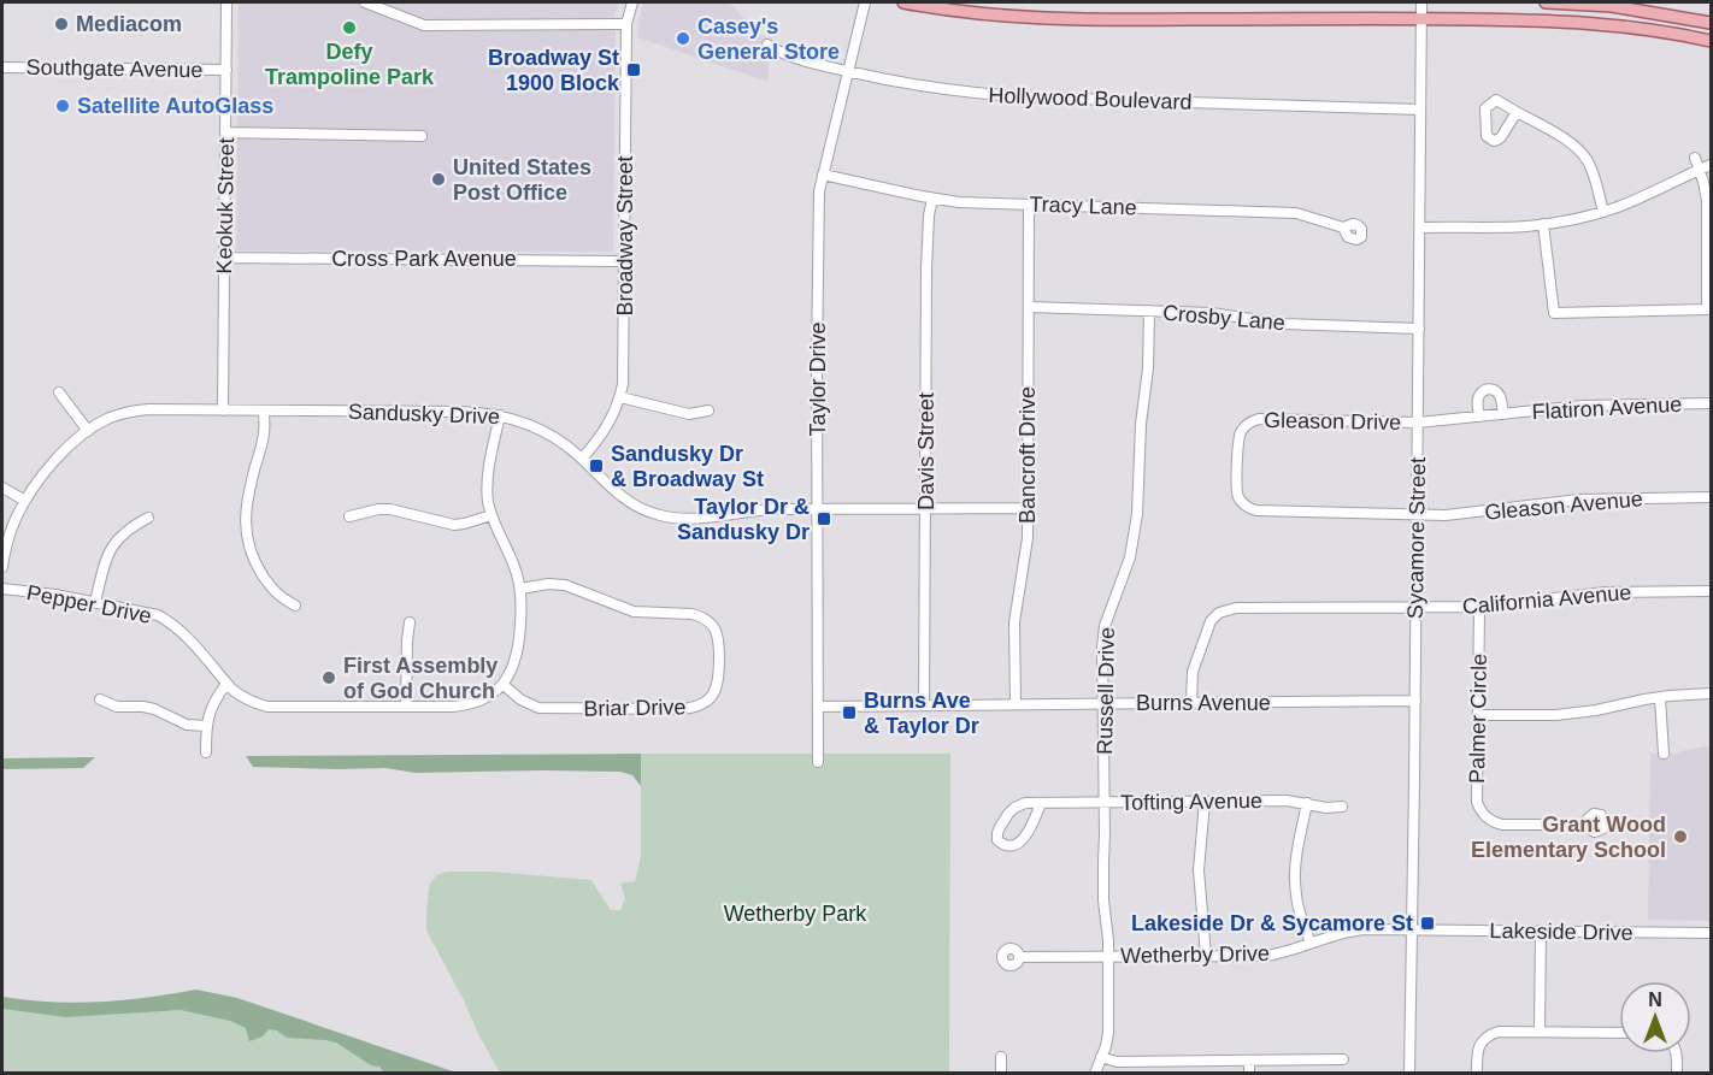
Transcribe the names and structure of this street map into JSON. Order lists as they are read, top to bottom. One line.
{"streets":{"street":["Southgate Avenue","Hollywood Boulevard","Keokuk Street","Tracy Lane","Broadway Street","Cross Park Avenue","Crosby Lane","Taylor Drive","Flatiron Avenue","Sandusky Drive","Gleason Drive","Davis Street","Bancroft Drive","Gleason Avenue","Sycamore Street","California Avenue","Pepper Drive","Russell Drive","Burns Avenue","Briar Drive","Palmer Circle","Tofting Avenue","Lakeside Drive","Wetherby Drive"]},"crossings":[["Southgate Avenue","Keokuk Street"],["Hollywood Boulevard","Taylor Drive"],["Hollywood Boulevard","Sycamore Street"],["Keokuk Street","Cross Park Avenue"],["Keokuk Street","Sandusky Drive"],["Tracy Lane","Taylor Drive"],["Tracy Lane","Davis Street"],["Tracy Lane","Bancroft Drive"],["Broadway Street","Cross Park Avenue"],["Broadway Street","Sandusky Drive"],["Crosby Lane","Bancroft Drive"],["Crosby Lane","Sycamore Street"],["Crosby Lane","Russell Drive"],["Taylor Drive","Sandusky Drive"],["Taylor Drive","Burns Avenue"],["Flatiron Avenue","Gleason Drive"],["Flatiron Avenue","Sycamore Street"],["Sandusky Drive","Davis Street"],["Sandusky Drive","Bancroft Drive"],["Gleason Drive","Gleason Avenue"],["Gleason Drive","Sycamore Street"],["Davis Street","Burns Avenue"],["Bancroft Drive","Burns Avenue"],["Gleason Avenue","Sycamore Street"],["Sycamore Street","California Avenue"],["Sycamore Street","Burns Avenue"],["Sycamore Street","Lakeside Drive"],["Sycamore Street","Wetherby Drive"],["California Avenue","Burns Avenue"],["California Avenue","Palmer Circle"],["Pepper Drive","Briar Drive"],["Russell Drive","Burns Avenue"],["Russell Drive","Tofting Avenue"],["Russell Drive","Wetherby Drive"],["Lakeside Drive","Wetherby Drive"]],"parks":["Wetherby Park"],"places":{"other":["Mediacom","Defy Trampoline Park","Casey's General Store","Satellite AutoGlass","United States Post Office","First Assembly of God Church","Grant Wood Elementary School"],"transit":["Broadway St 1900 Block","Sandusky Dr & Broadway St","Taylor Dr & Sandusky Dr","Burns Ave & Taylor Dr","Lakeside Dr & Sycamore St"]},"north":"top"}
